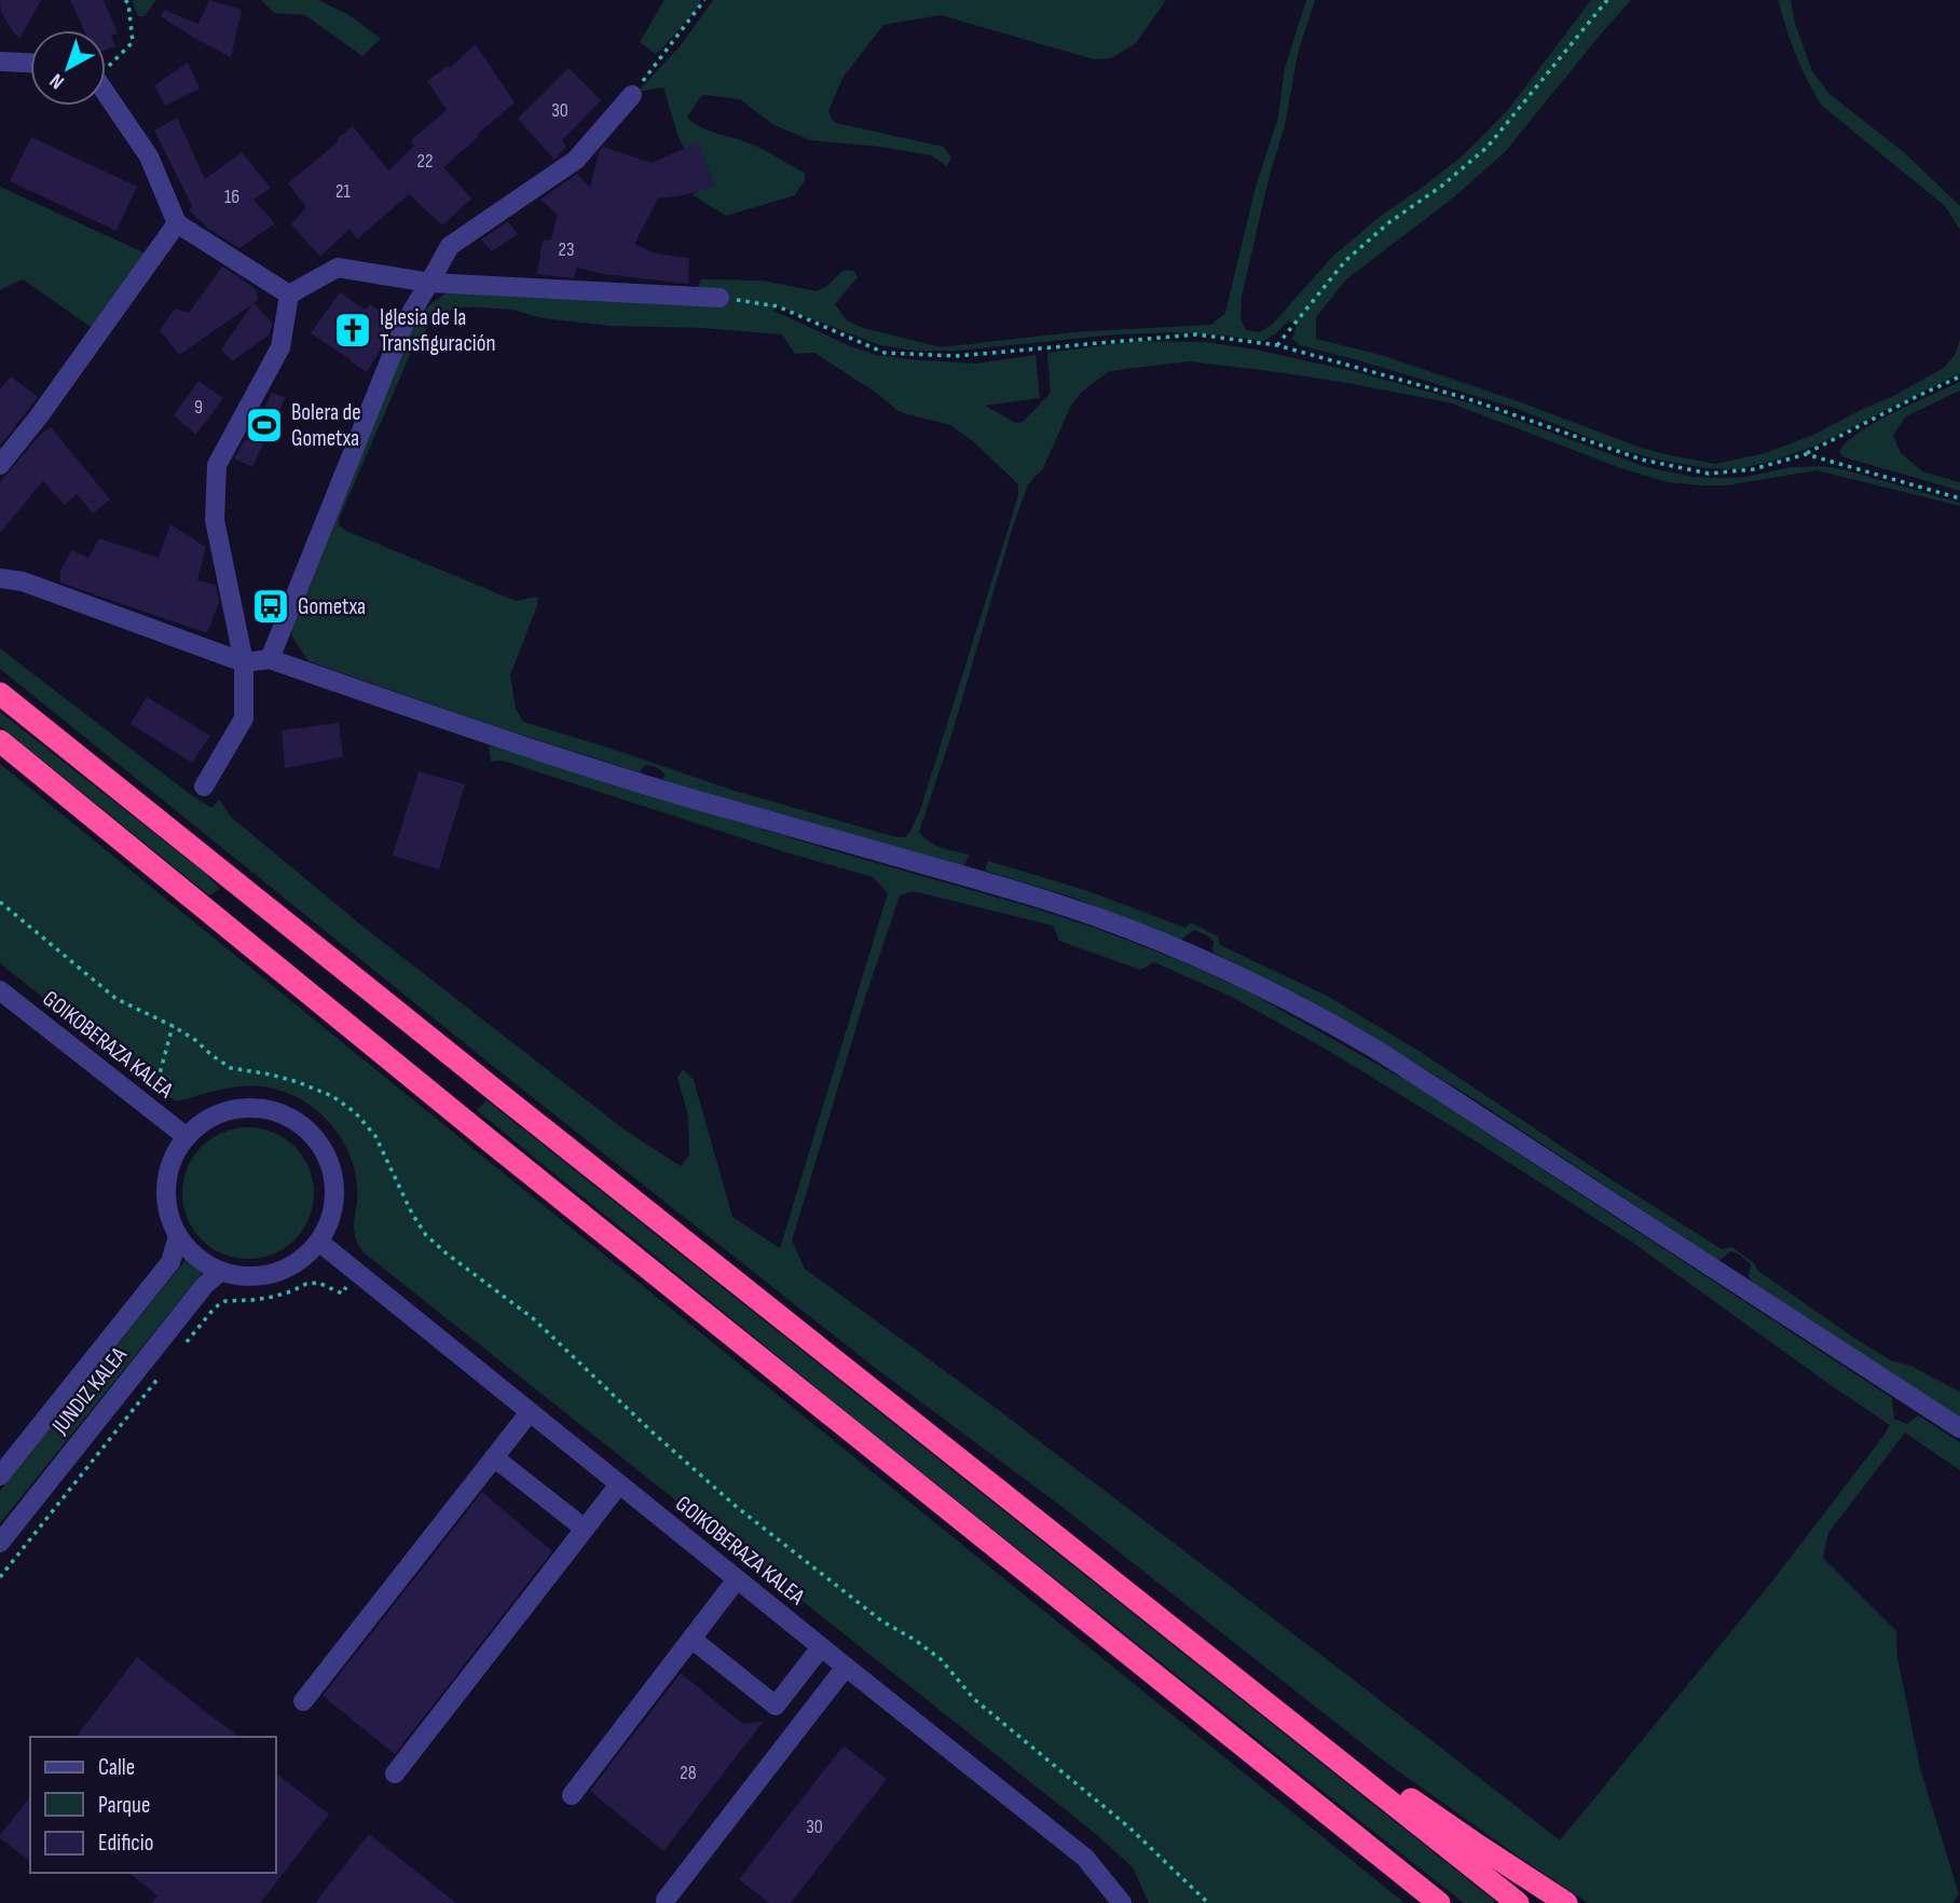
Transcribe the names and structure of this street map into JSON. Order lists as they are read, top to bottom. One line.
{"streets":{"street":["GOIKOBERAZA KALEA","JUNDIZ KALEA"]},"crossings":[["GOIKOBERAZA KALEA","JUNDIZ KALEA"]],"places":{"church":["Iglesia de la Transfiguración"],"sports":["Bolera de Gometxa"],"bus stop":["Gometxa"]},"house_numbers":["30","22","21","16","23","9","28","30"],"legend":["Calle","Parque","Edificio"],"north":"bottom left"}
